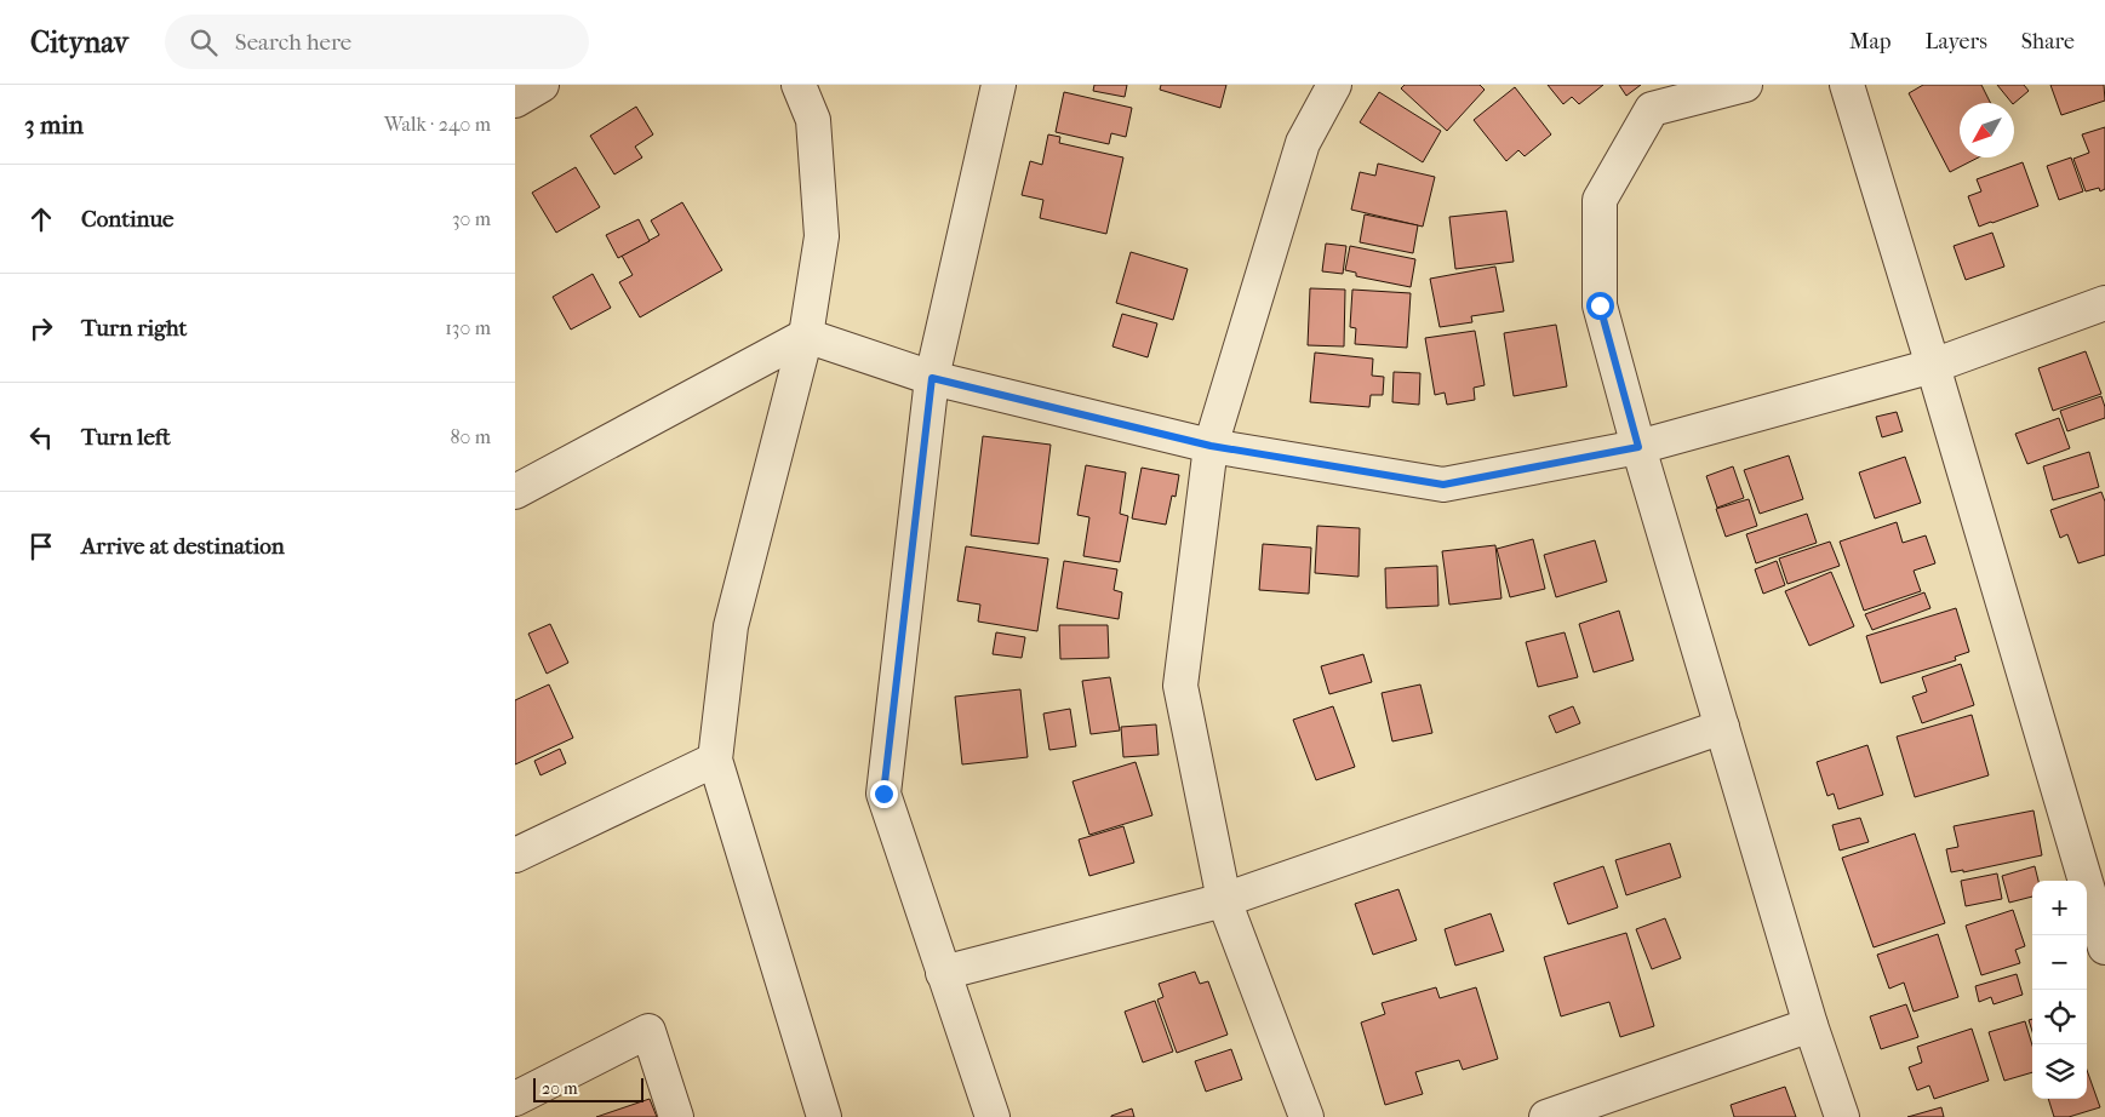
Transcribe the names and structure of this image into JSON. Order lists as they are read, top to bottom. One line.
{"scale_bar":"20 m","north":"bottom left","page":{"header":"Citynav","search":"Search here","nav":["Map","Layers","Share"],"heading":["3 min","Walk · 240 m"],"list":[["Continue","30 m"],["Turn right","130 m"],["Turn left","80 m"],"Arrive at destination"],"map_buttons":["+","−"],"scale":"20 m"}}
